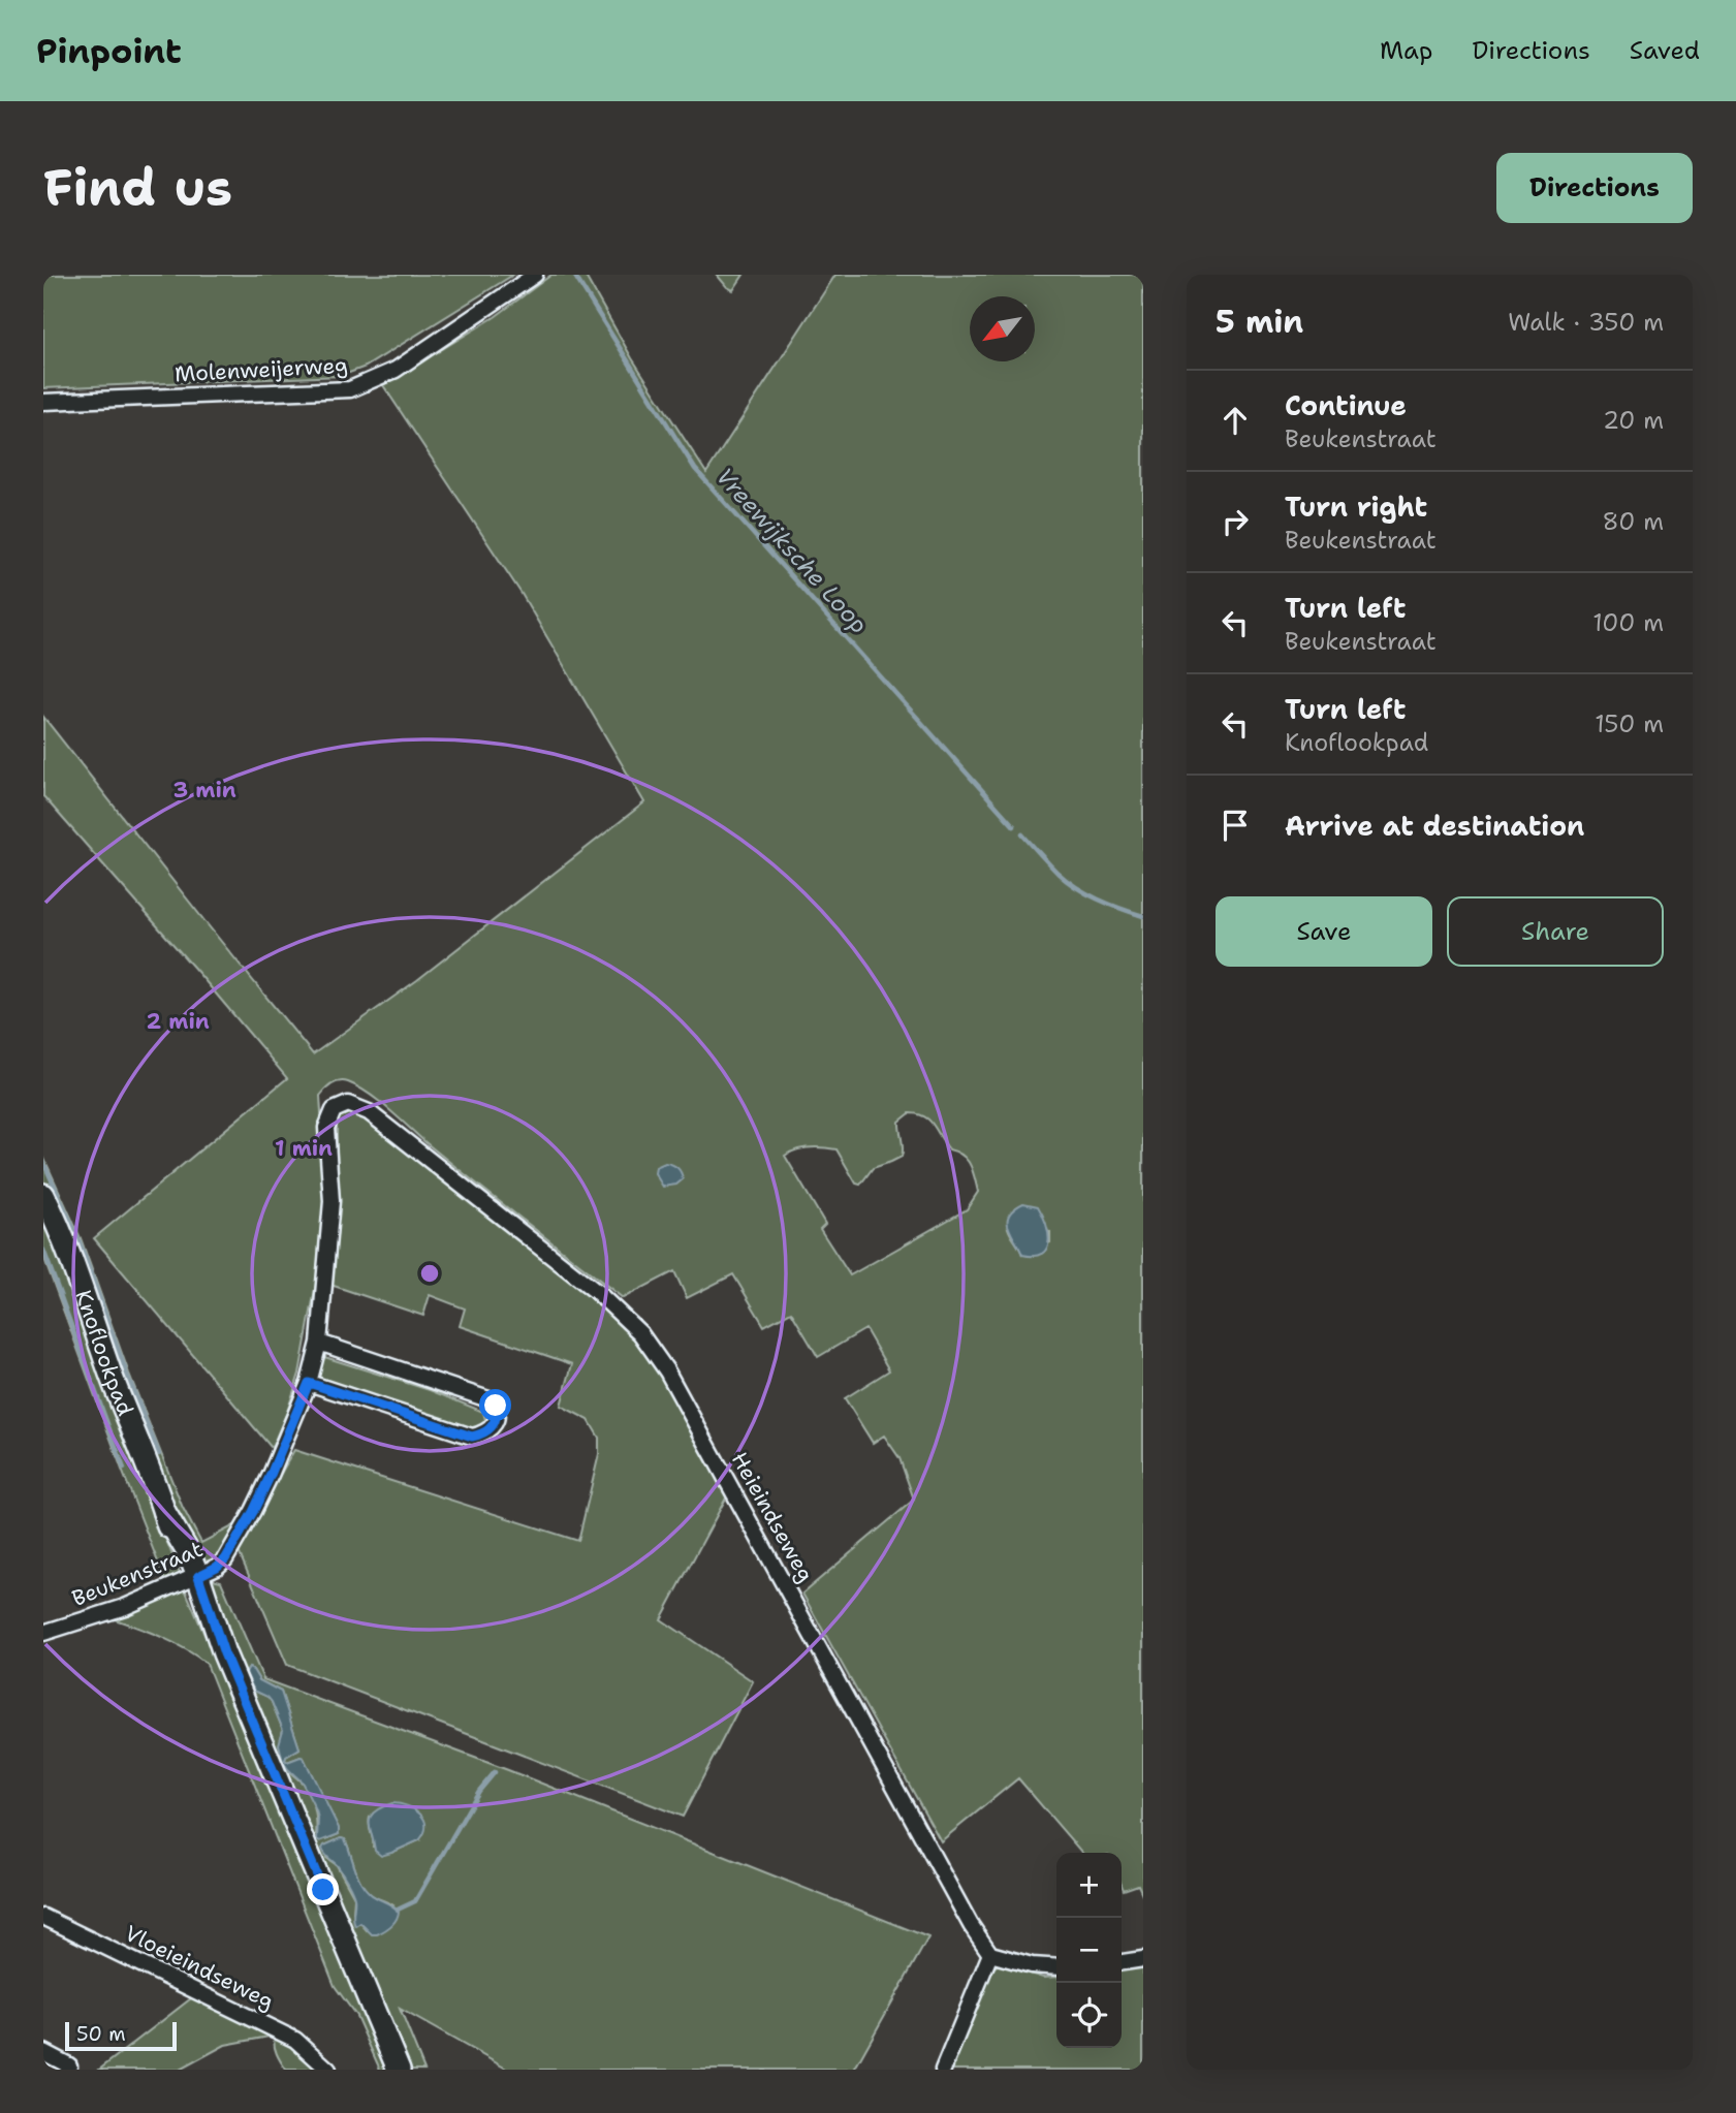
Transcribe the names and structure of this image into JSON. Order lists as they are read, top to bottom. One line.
{"streets":{"main road":["Knoflookpad"],"street":["Molenweijerweg","Heieindseweg","Beukenstraat","Vloeieindseweg"]},"crossings":[["Knoflookpad","Beukenstraat"],["Heieindseweg","Beukenstraat"]],"water":["Vreewijksche Loop"],"scale_bar":"50 m","north":"bottom left","page":{"header":"Pinpoint","nav":["Map","Directions","Saved"],"buttons":["Directions",["Save","Share"]],"title":"Find us","heading":["5 min","Walk · 350 m"],"list":[["Continue","Beukenstraat","20 m"],["Turn right","Beukenstraat","80 m"],["Turn left","Beukenstraat","100 m"],["Turn left","Knoflookpad","150 m"],"Arrive at destination"],"map_buttons":["+","−"],"scale":"50 m"},"rings":["3 min","2 min","1 min"]}
